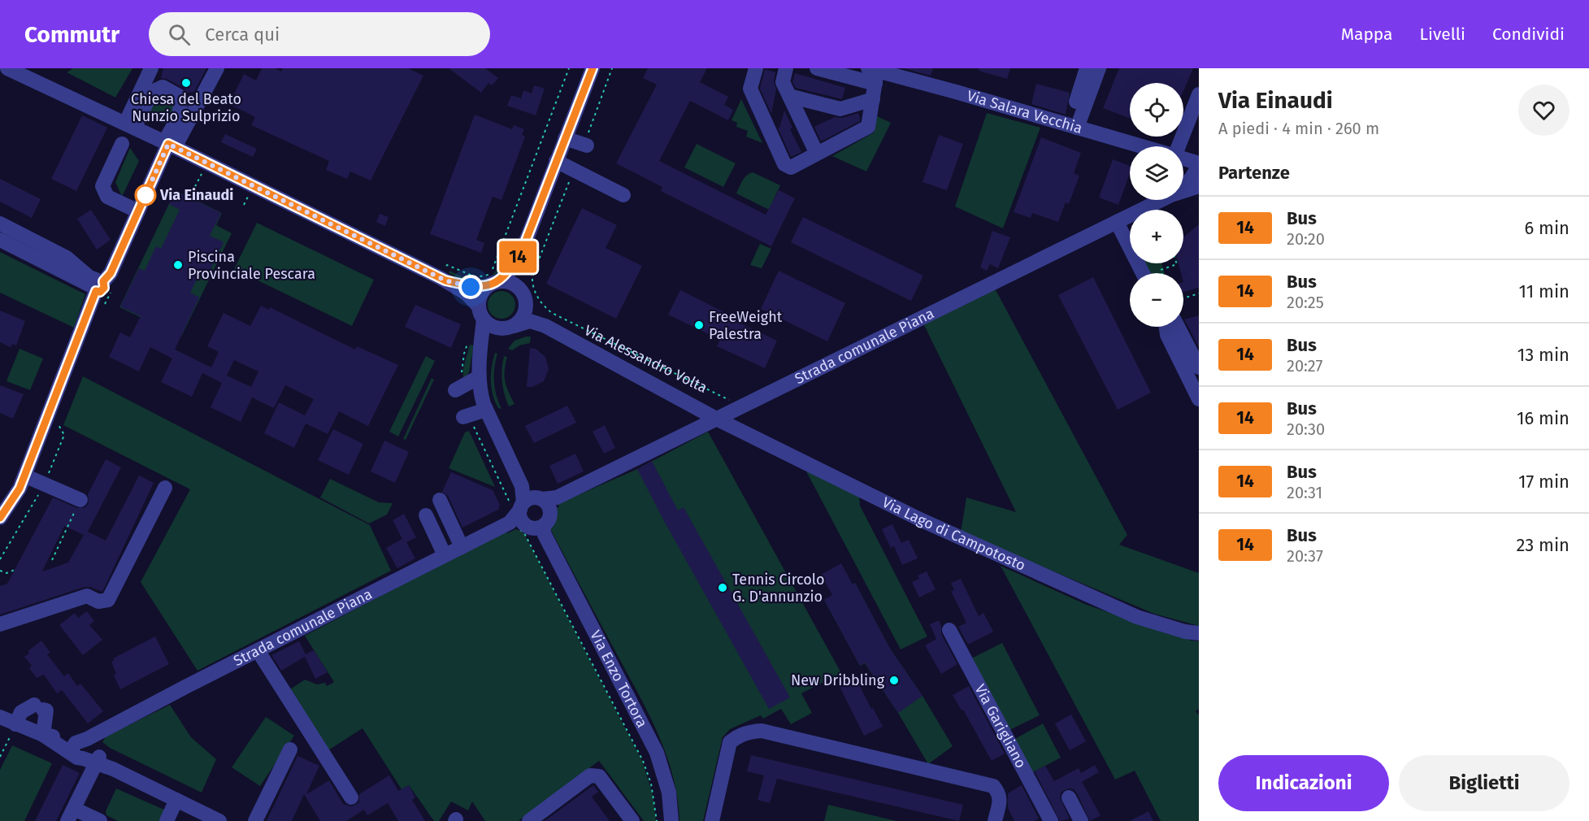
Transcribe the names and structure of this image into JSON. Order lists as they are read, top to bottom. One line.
{"streets":{"street":["Via Salara Vecchia","Strada comunale Piana","Via Alessandro Volta","Via Lago di Campotosto","Via Enzo Tortora","Via Garigliano"]},"crossings":[["Strada comunale Piana","Via Alessandro Volta"],["Strada comunale Piana","Via Lago di Campotosto"],["Strada comunale Piana","Via Enzo Tortora"],["Via Alessandro Volta","Via Lago di Campotosto"],["Via Alessandro Volta","Via Enzo Tortora"]],"places":["Chiesa del Beato Nunzio Sulprizio","Via Einaudi","Piscina Provinciale Pescara","FreeWeight Palestra","Tennis Circolo G. D'annunzio","New Dribbling"],"lines":["bus line 14"],"page":{"header":"Commutr","search":"Cerca qui","nav":["Mappa","Livelli","Condividi"],"on_map":"14","heading":[["Via Einaudi","A piedi · 4 min · 260 m"],"Partenze"],"map_buttons":["+","−"],"list":[{"mark":"14","name":"Bus","note":"20:20","value":"6 min"},{"mark":"14","name":"Bus","note":"20:25","value":"11 min"},{"mark":"14","name":"Bus","note":"20:27","value":"13 min"},{"mark":"14","name":"Bus","note":"20:30","value":"16 min"},{"mark":"14","name":"Bus","note":"20:31","value":"17 min"},{"mark":"14","name":"Bus","note":"20:37","value":"23 min"}],"buttons":["Indicazioni","Biglietti"]}}
